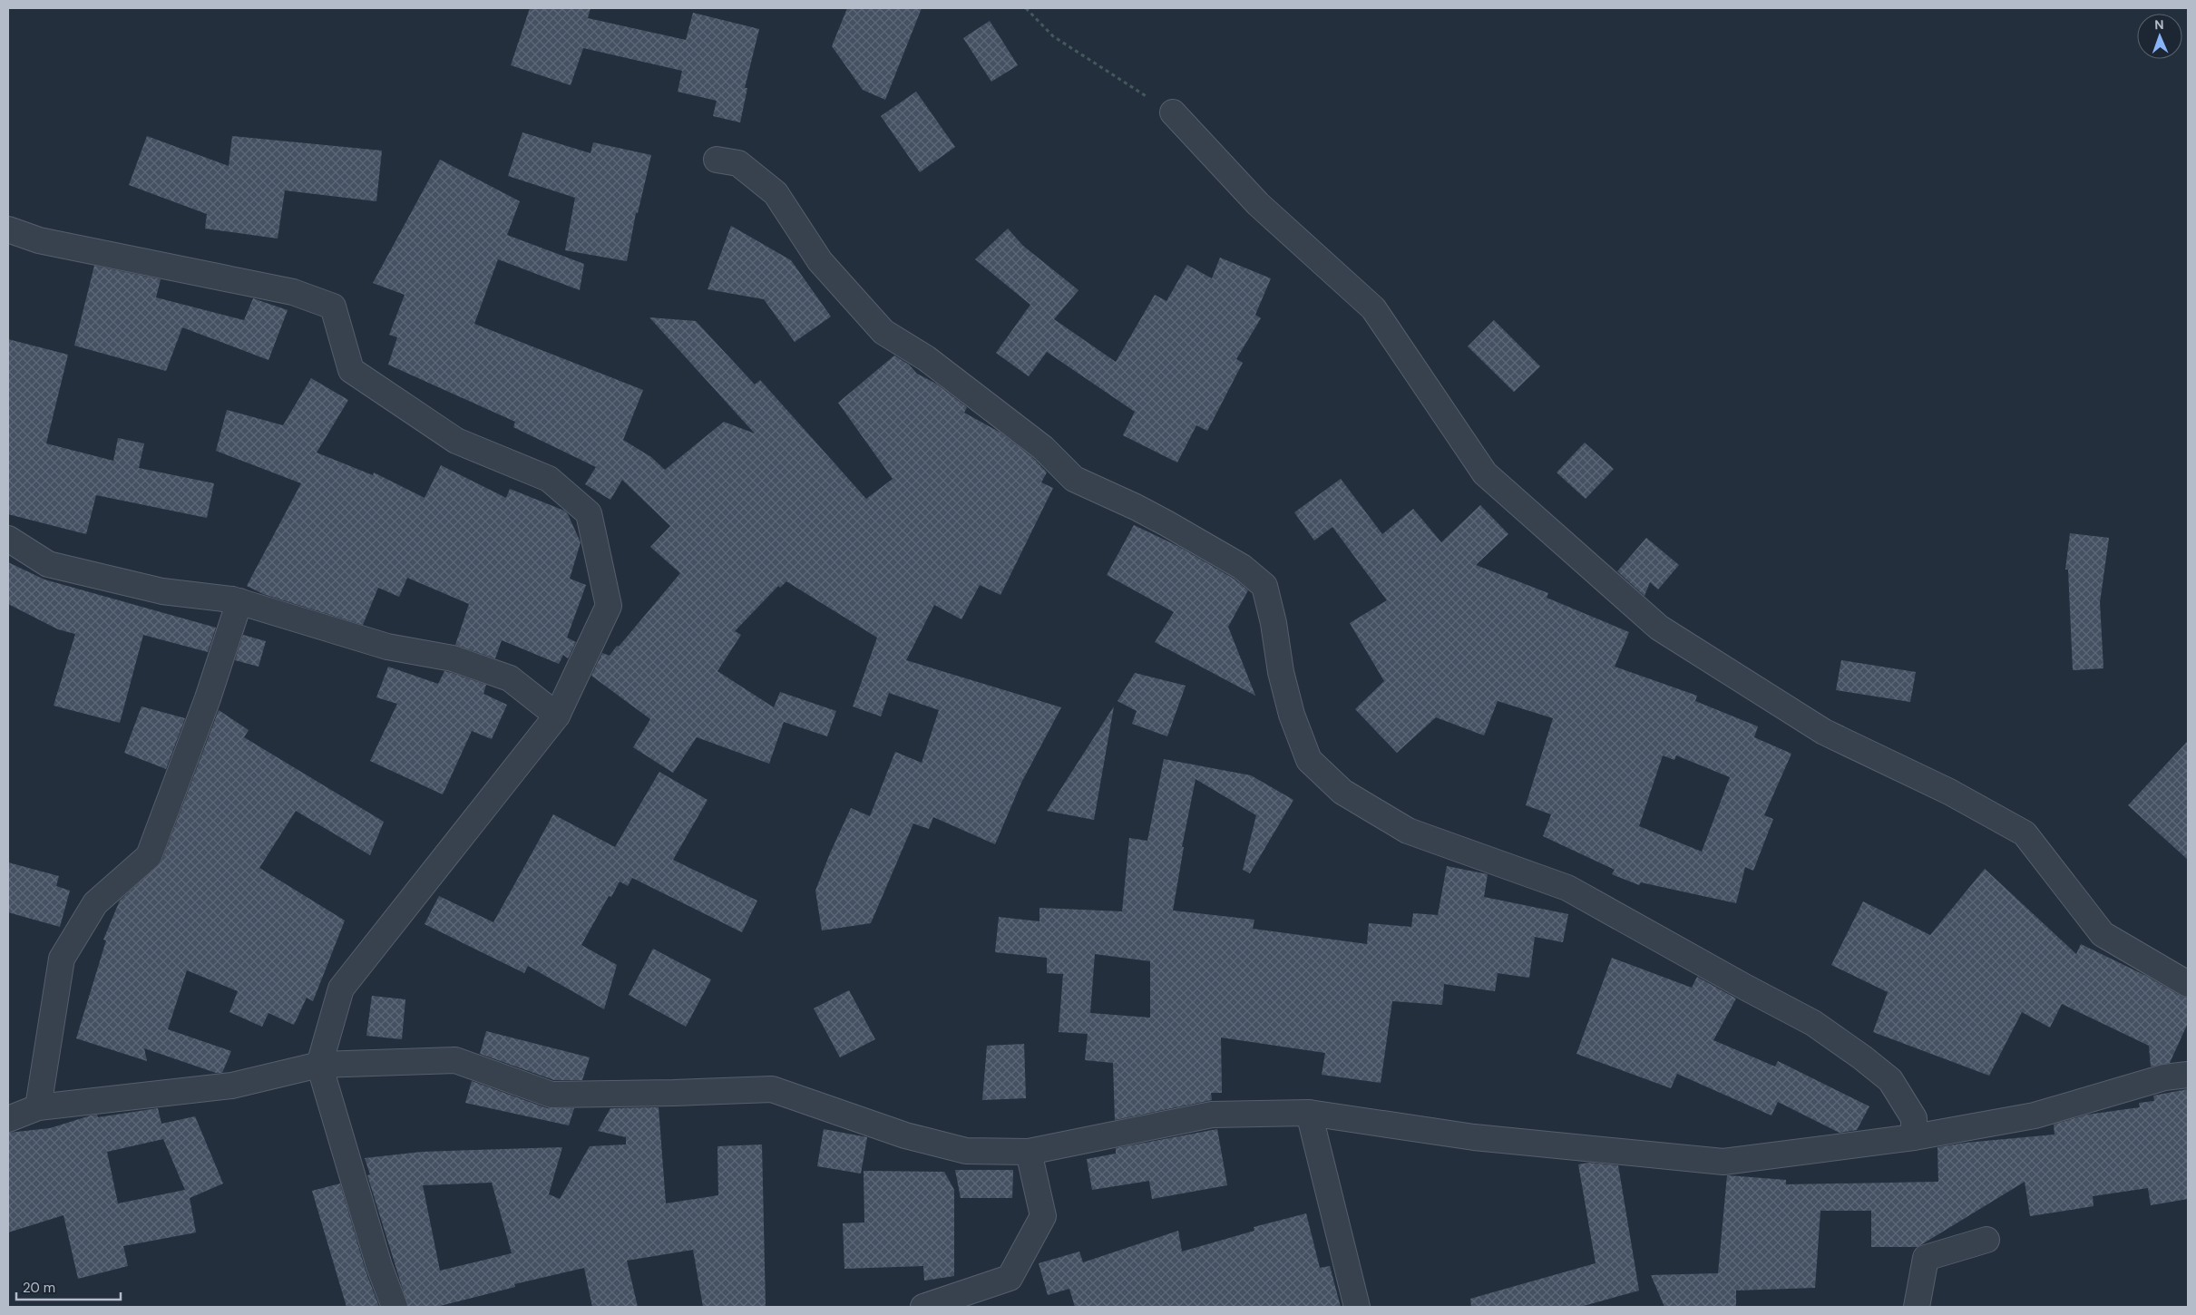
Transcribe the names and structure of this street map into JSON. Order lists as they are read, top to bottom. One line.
{"scale_bar":"20 m","north":"top"}
